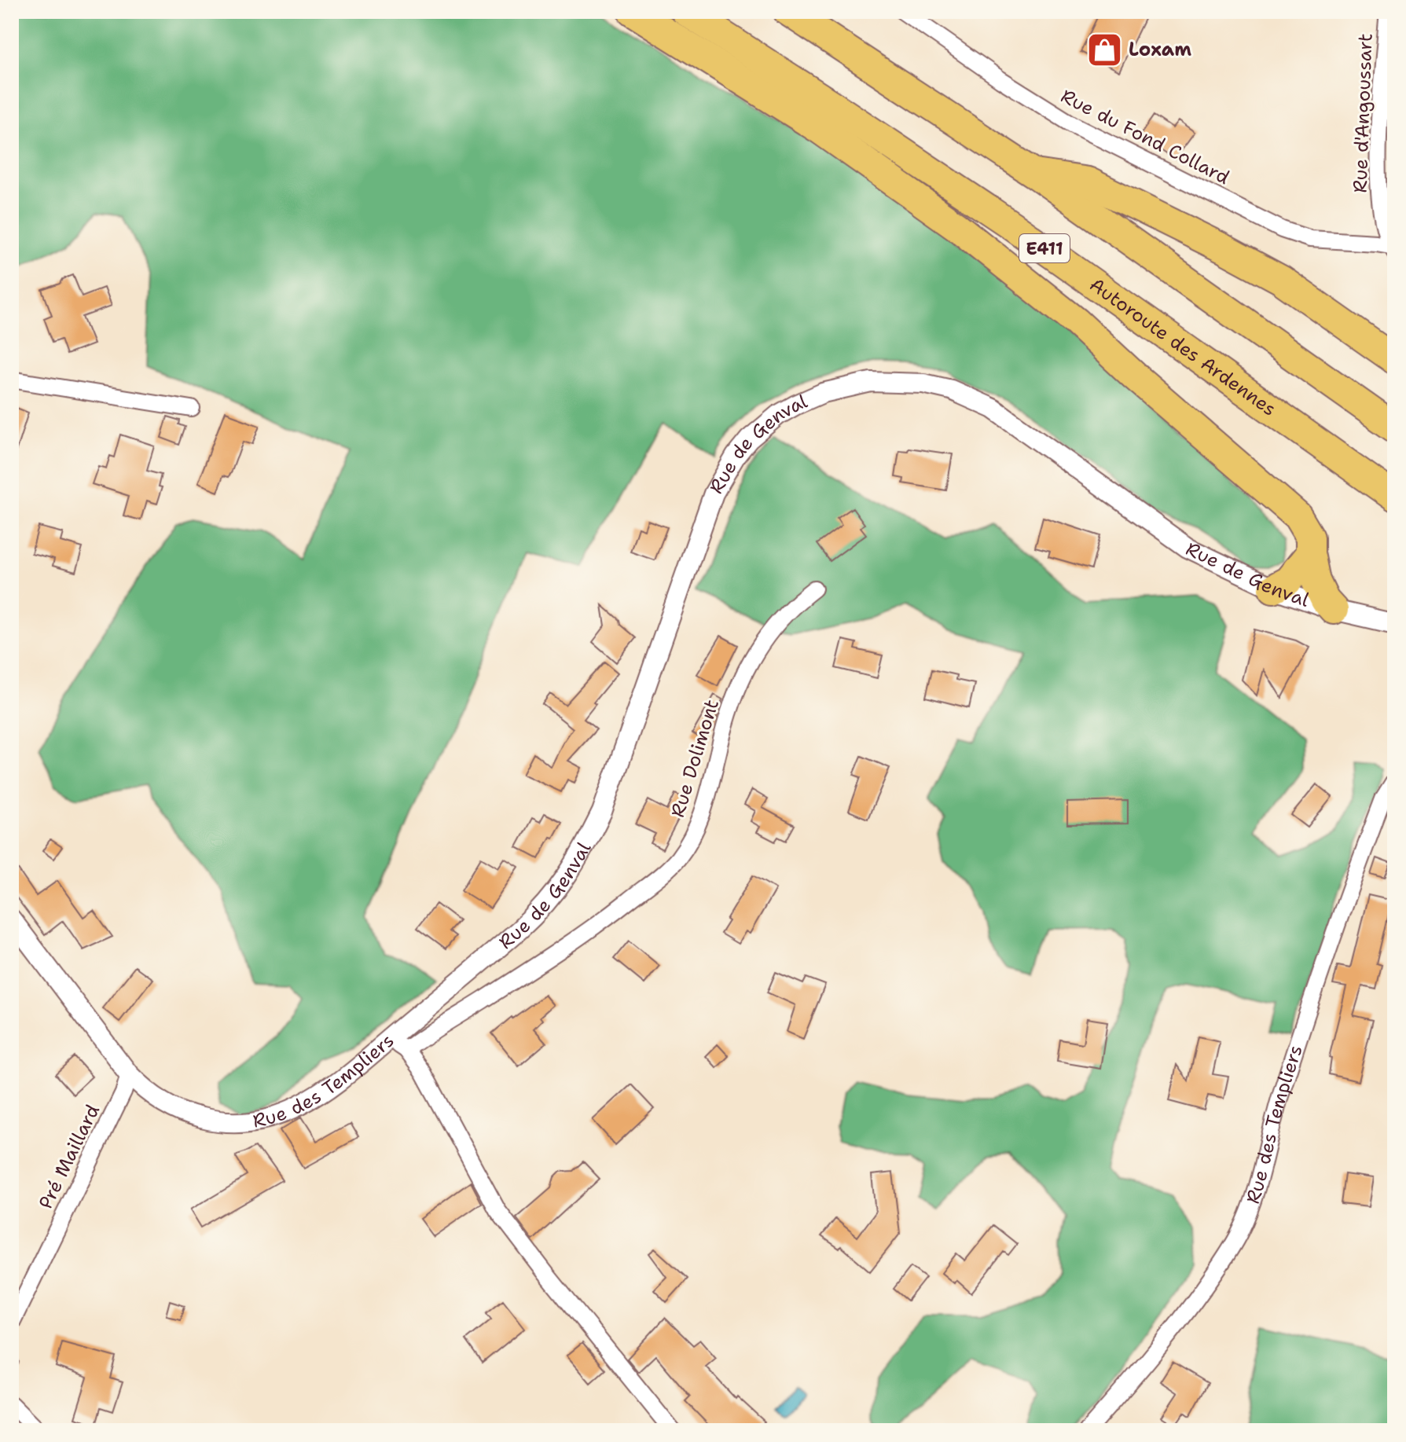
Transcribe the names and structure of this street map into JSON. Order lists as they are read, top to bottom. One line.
{"streets":{"highway":["E411","Autoroute des Ardennes"],"street":["Rue d'Angoussart","Rue du Fond Collard","Rue de Genval","Rue Dolimont","Rue des Templiers","Pré Maillard"]},"crossings":[["Rue d'Angoussart","Rue du Fond Collard"],["Rue de Genval","Rue des Templiers"],["Rue Dolimont","Rue des Templiers"],["Rue des Templiers","Pré Maillard"]],"places":{"shop":["Loxam"]}}
